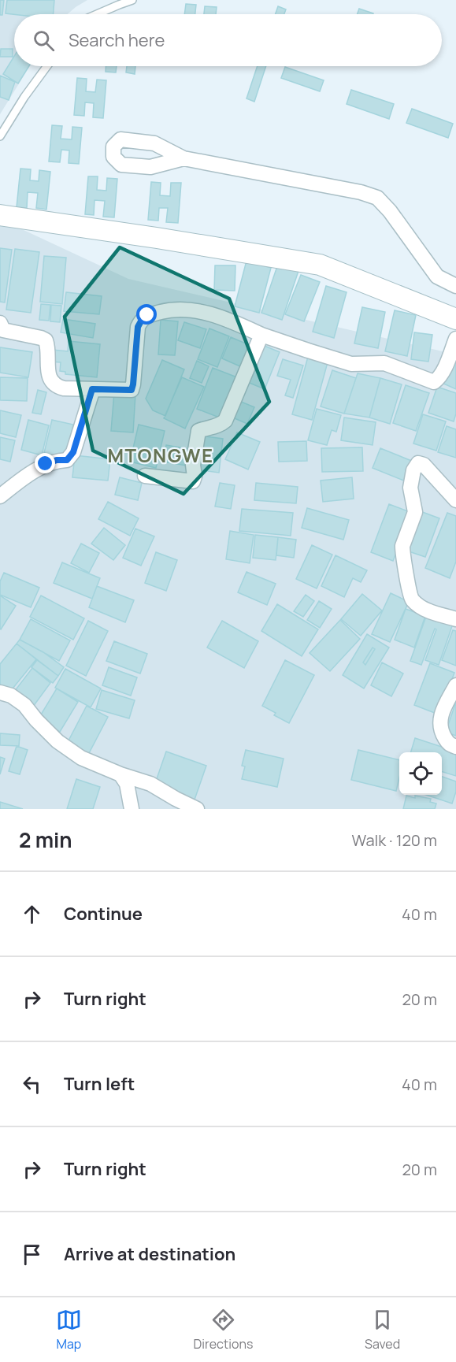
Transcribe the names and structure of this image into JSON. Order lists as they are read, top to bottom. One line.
{"districts":["MTONGWE"],"page":{"search":"Search here","heading":["2 min","Walk · 120 m"],"list":[["Continue","40 m"],["Turn right","20 m"],["Turn left","40 m"],["Turn right","20 m"],"Arrive at destination"],"nav":["Map","Directions","Saved"]}}
